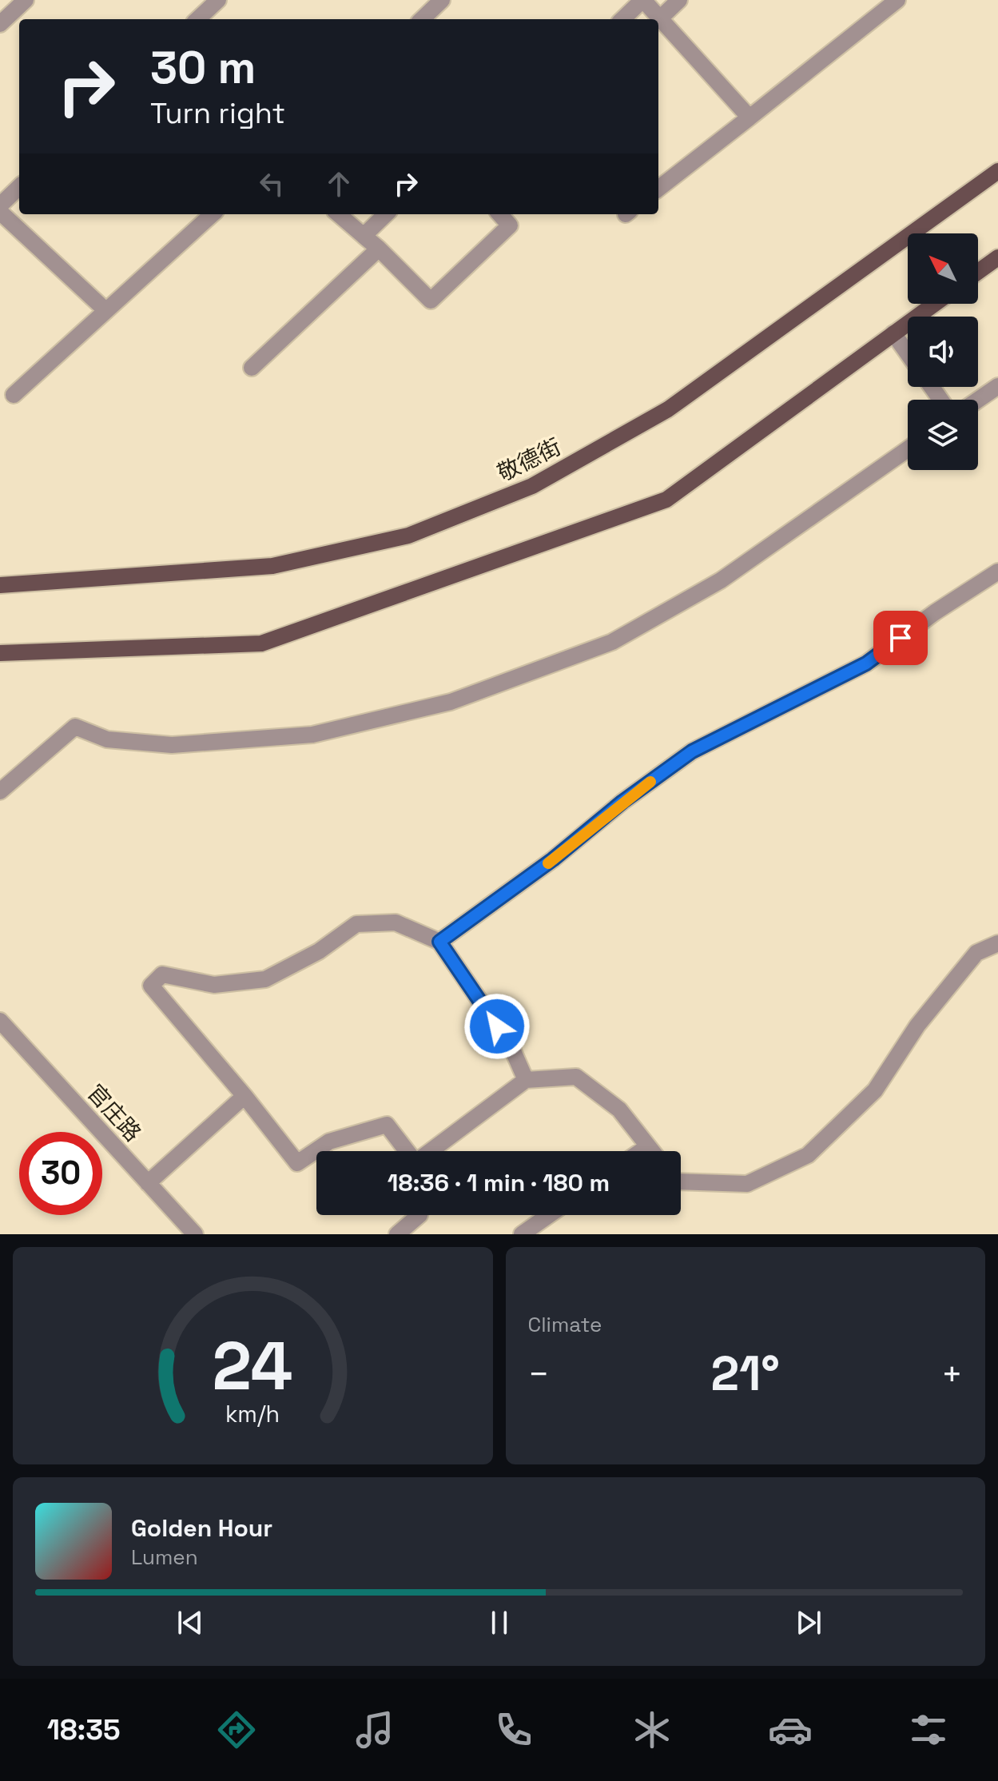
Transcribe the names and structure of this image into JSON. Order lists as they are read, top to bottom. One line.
{"streets":{"main road":["敬德街"],"street":["官庄路"]},"north":"top left","page":{"turn":["30 m","Turn right"],"limit":"30","trip":"18:36 · 1 min · 180 m","tile":"Climate","heat":["−","21°","+"],"song":["Golden Hour","Lumen"],"tabs":"18:35","gauge":["24","km/h"]}}
